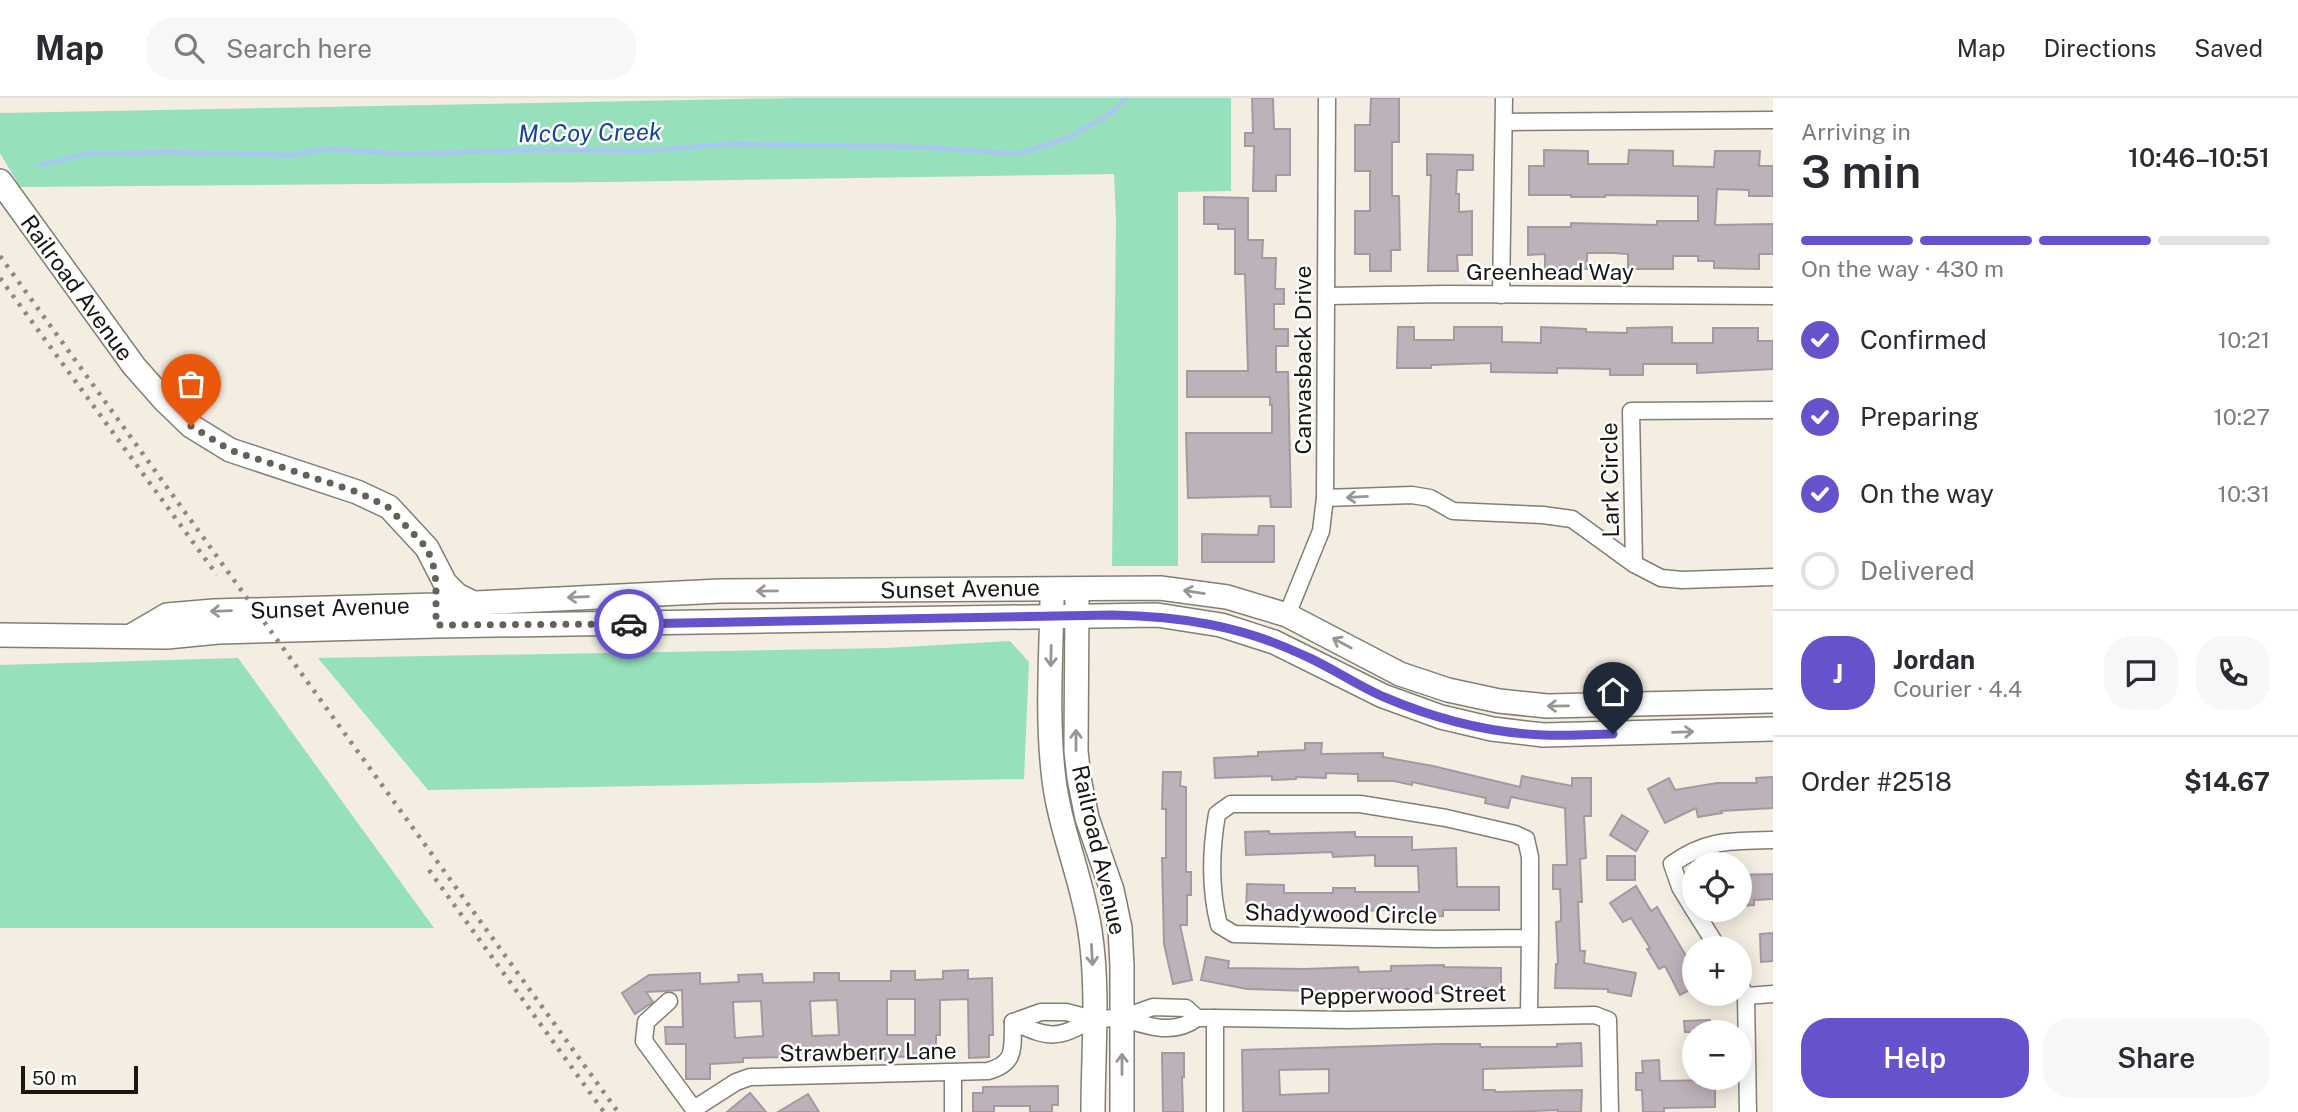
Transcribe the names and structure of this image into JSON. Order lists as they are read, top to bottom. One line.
{"streets":{"main road":["Railroad Avenue","Sunset Avenue"],"street":["Greenhead Way","Canvasback Drive","Lark Circle","Shadywood Circle","Pepperwood Street","Strawberry Lane"]},"crossings":[["Greenhead Way","Canvasback Drive"],["Railroad Avenue","Sunset Avenue"],["Railroad Avenue","Pepperwood Street"],["Canvasback Drive","Sunset Avenue"],["Shadywood Circle","Pepperwood Street"]],"water":["McCoy Creek"],"scale_bar":"50 m","page":{"header":"Map","search":"Search here","nav":["Map","Directions","Saved"],"heading":["3 min","Arriving in","10:46–10:51"],"panel":["Jordan","Courier · 4.4","Order #2518","$14.67"],"bar":"On the way · 430 m","list":[["Confirmed","10:21"],["Preparing","10:27"],["On the way","10:31"],"Delivered"],"round":"J","map_buttons":["+","−"],"buttons":["Help","Share"],"scale":"50 m"}}
